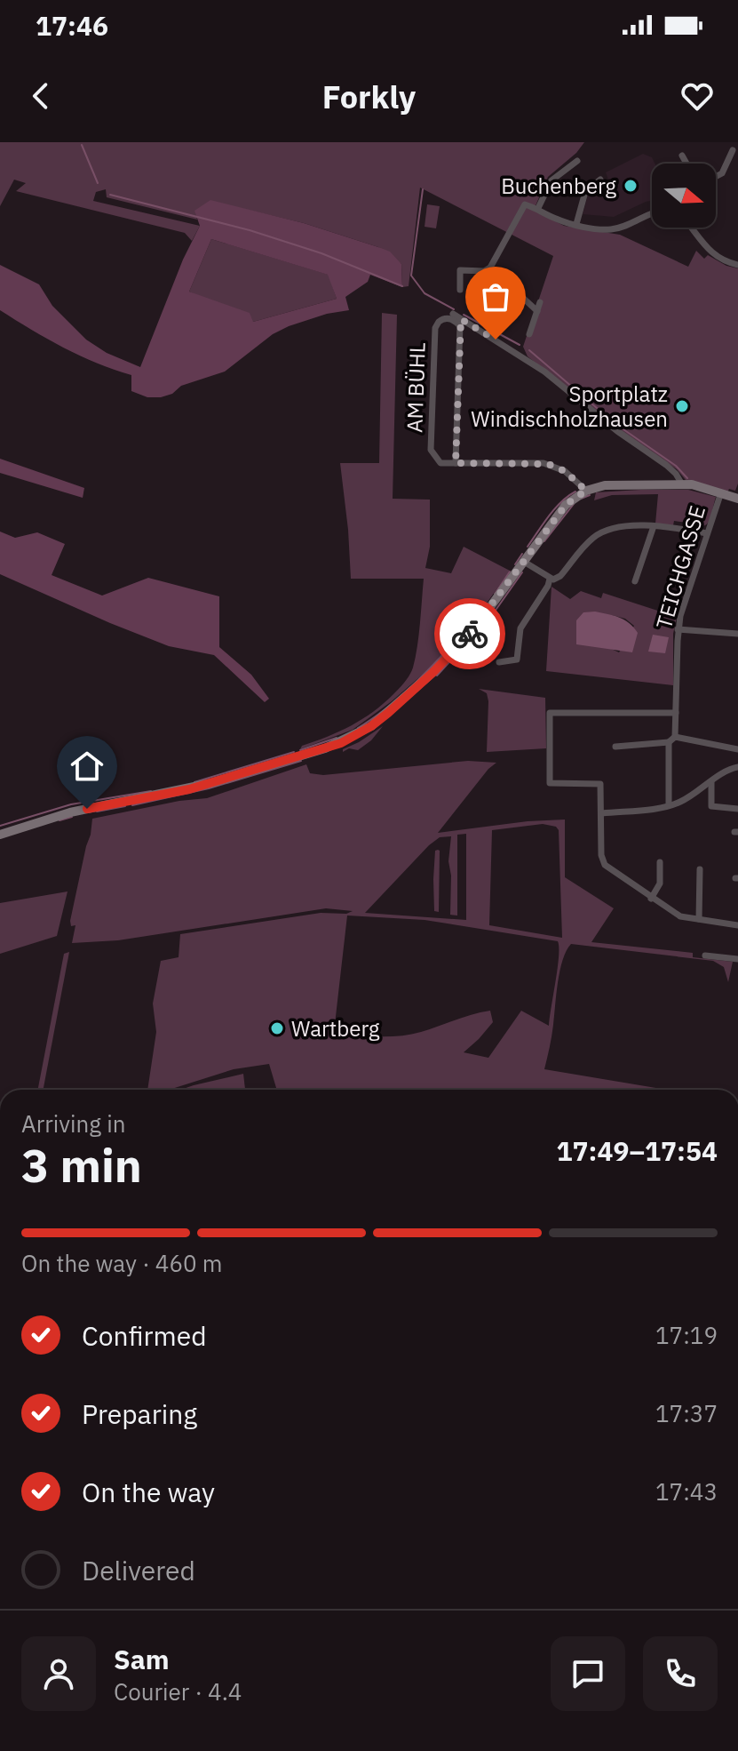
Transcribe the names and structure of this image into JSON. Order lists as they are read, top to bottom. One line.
{"streets":{"street":["AM BÜHL","TEICHGASSE"]},"places":["Buchenberg","Sportplatz Windischholzhausen","Wartberg"],"north":"right","page":{"status":"17:46","header":"Forkly","heading":["3 min","Arriving in","17:49–17:54"],"panel":["Sam","Courier · 4.4"],"bar":"On the way · 460 m","list":[["Confirmed","17:19"],["Preparing","17:37"],["On the way","17:43"],"Delivered"]}}
